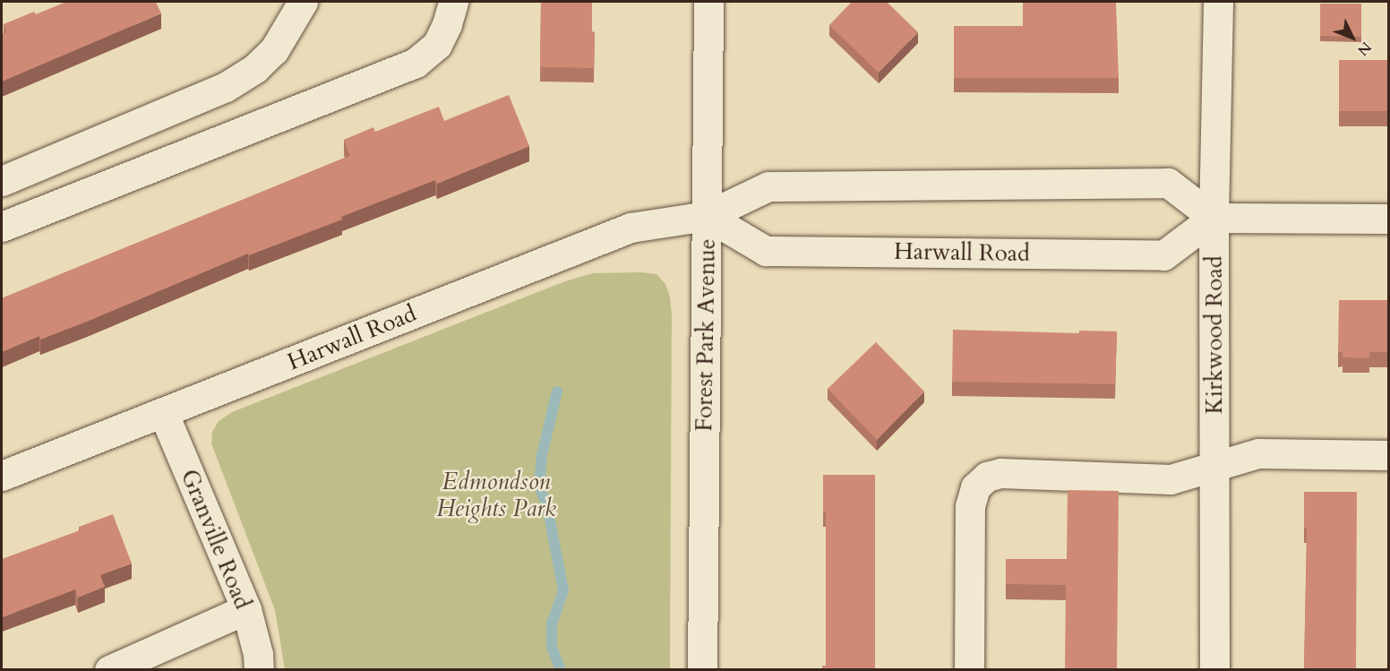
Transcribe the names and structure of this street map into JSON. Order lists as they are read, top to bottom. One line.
{"streets":{"street":["Harwall Road","Forest Park Avenue","Kirkwood Road","Granville Road"]},"crossings":[["Harwall Road","Forest Park Avenue"],["Harwall Road","Kirkwood Road"],["Harwall Road","Granville Road"]],"parks":["Edmondson Heights Park"],"north":"bottom right"}
